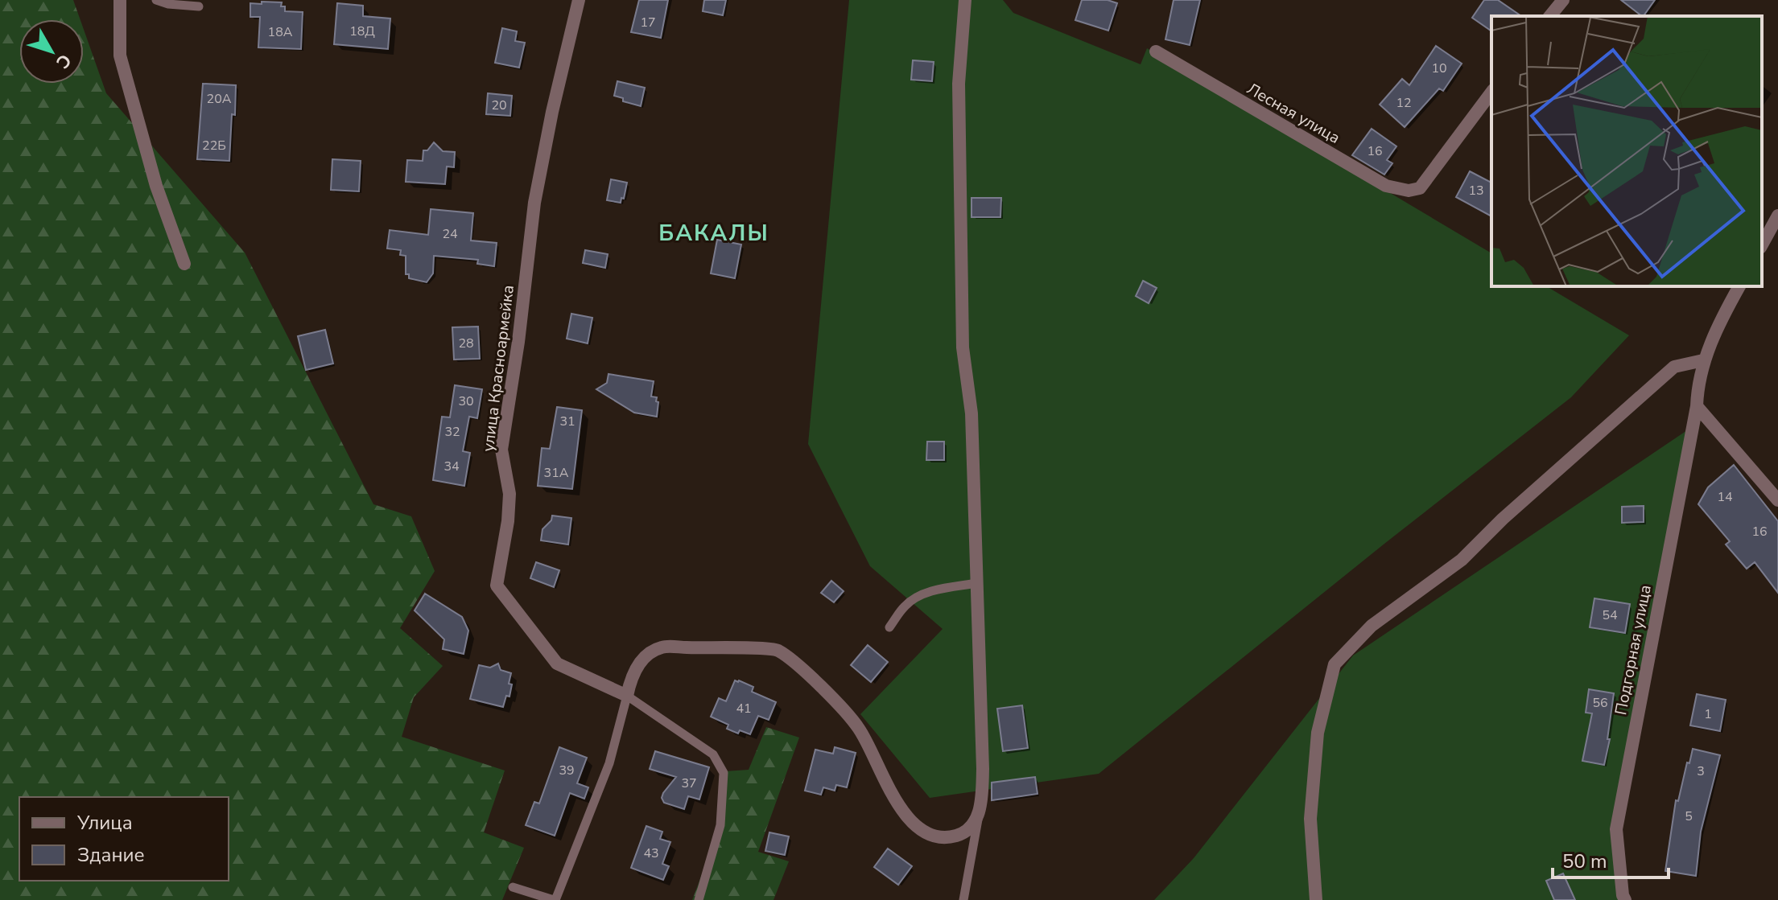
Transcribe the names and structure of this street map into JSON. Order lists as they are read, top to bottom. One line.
{"streets":{"street":["Лесная улица","улица Красноармейка","Подгорная улица"]},"districts":["БАКАЛЫ"],"house_numbers":["17","18Д","18А","10","20А","12","20","22Б","16","13","24","28","30","31","32","34","31А","14","16","54","56","41","1","39","3","37","5","43"],"legend":["Улица","Здание"],"scale_bar":"50 m","north":"bottom right"}
